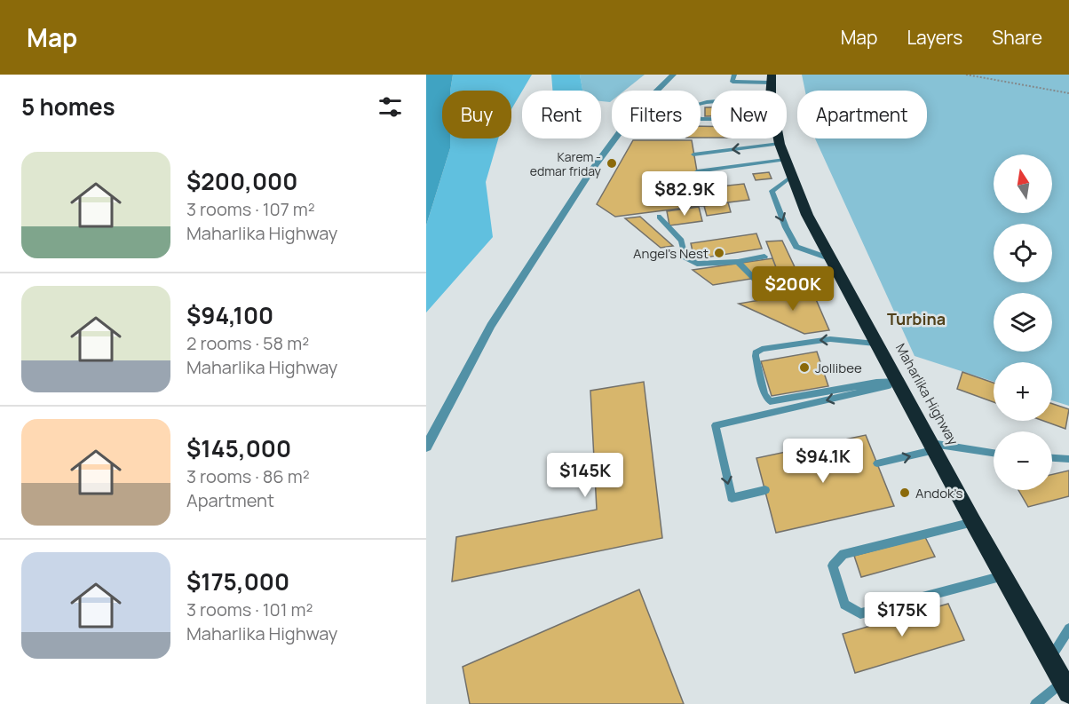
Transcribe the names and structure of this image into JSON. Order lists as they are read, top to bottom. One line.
{"streets":{"highway":["Maharlika Highway"]},"districts":["Turbina"],"places":["Karem - edmar friday","Angel's Nest","Jollibee","Andok's"],"north":"top","page":{"header":"Map","nav":["Map","Layers","Share"],"heading":"5 homes","chip":["Buy","Rent","Filters","New","Apartment"],"list":[{"name":"$200,000","note":"3 rooms · 107 m² · Maharlika Highway"},{"name":"$94,100","note":"2 rooms · 58 m² · Maharlika Highway"},{"name":"$145,000","note":"3 rooms · 86 m² · Apartment"},{"name":"$175,000","note":"3 rooms · 101 m² · Maharlika Highway"}],"map_buttons":["+","−"],"price":["$82.9K","$200K","$94.1K","$145K","$175K"]}}
